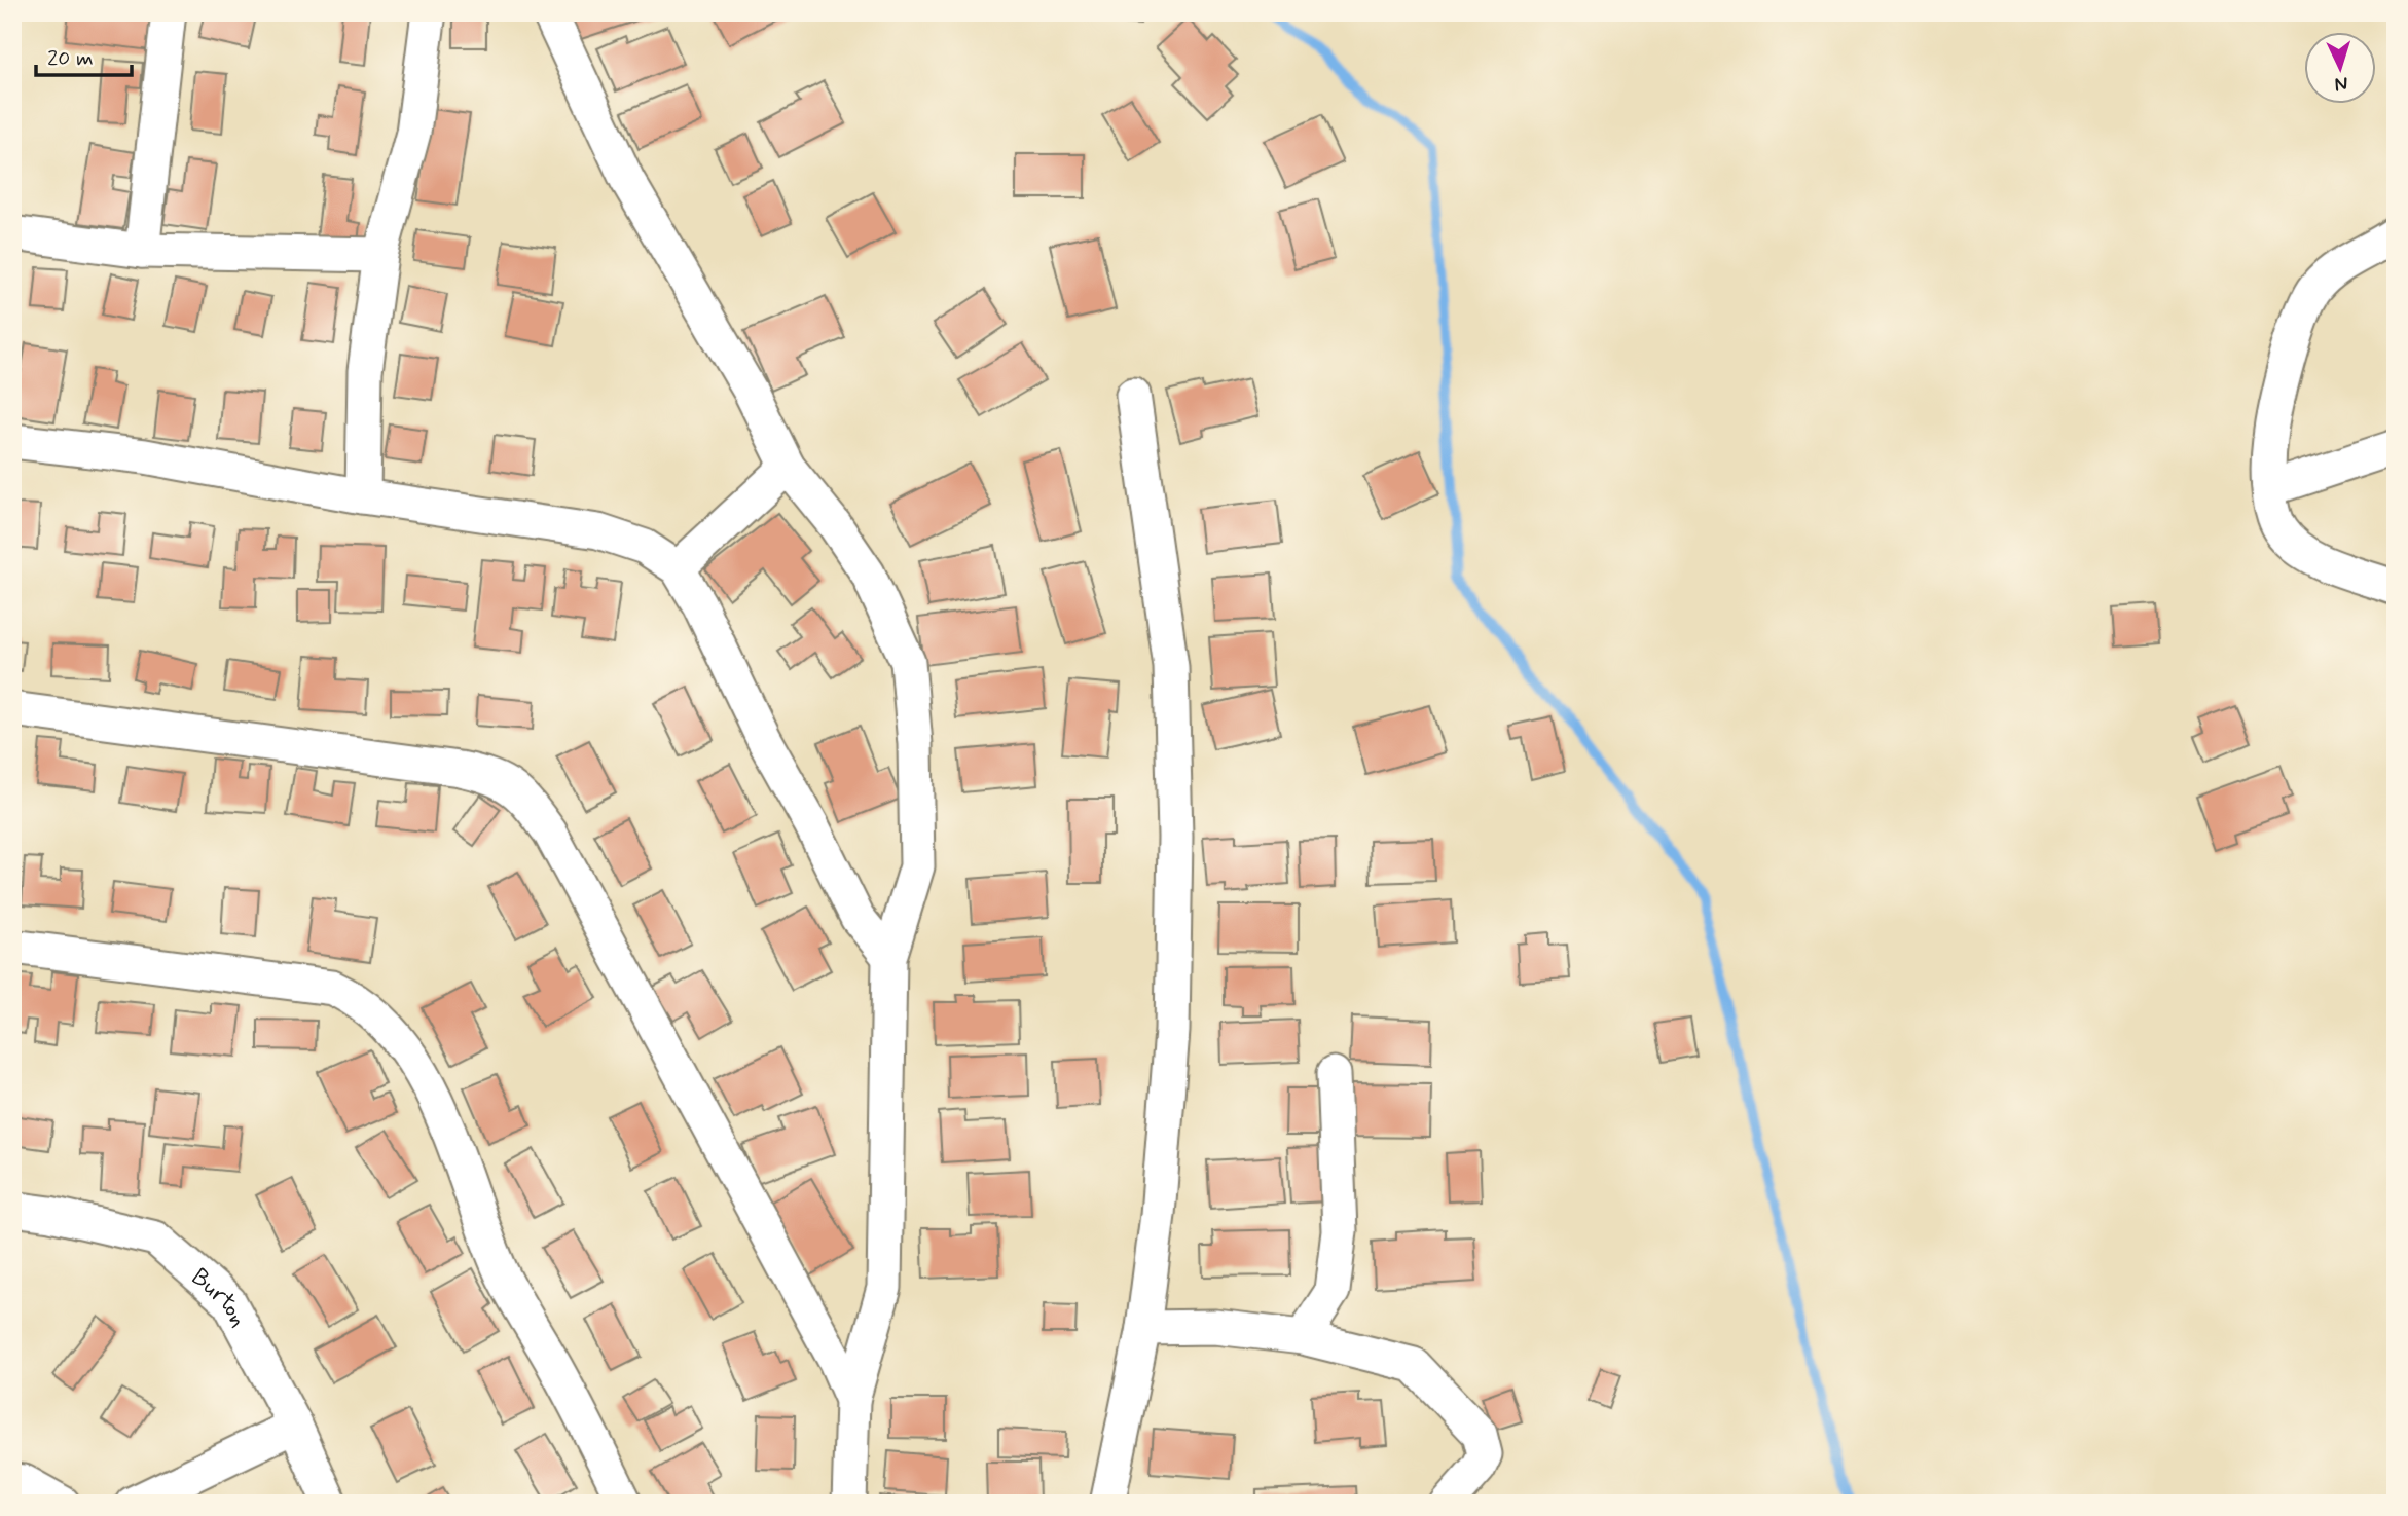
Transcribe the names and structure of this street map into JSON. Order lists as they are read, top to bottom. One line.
{"streets":{"street":["Burton"]},"scale_bar":"20 m","north":"bottom"}
